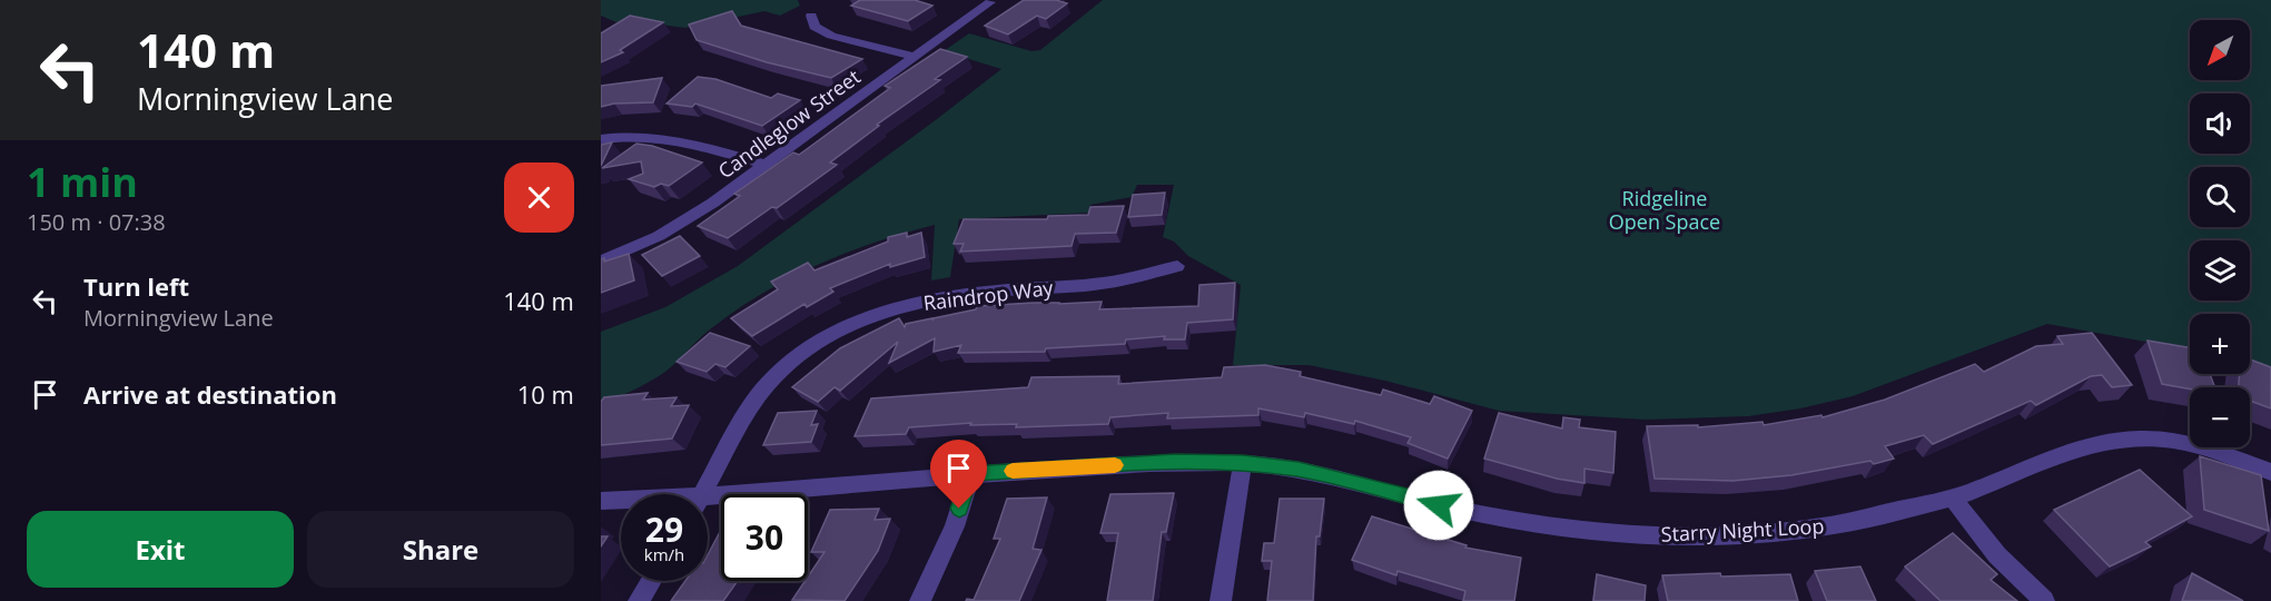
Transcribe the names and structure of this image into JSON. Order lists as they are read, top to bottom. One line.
{"streets":{"street":["Candleglow Street","Raindrop Way","Starry Night Loop"]},"parks":["Ridgeline Open Space"],"north":"bottom left","page":{"turn":["140 m","Morningview Lane"],"map_buttons":["+","−"],"heading":["1 min","150 m · 07:38"],"list":[{"name":"Turn left","note":"Morningview Lane","value":"140 m"},{"name":"Arrive at destination","value":"10 m"}],"speed":"29 km/h","limit":"30","buttons":["Exit","Share"]}}
